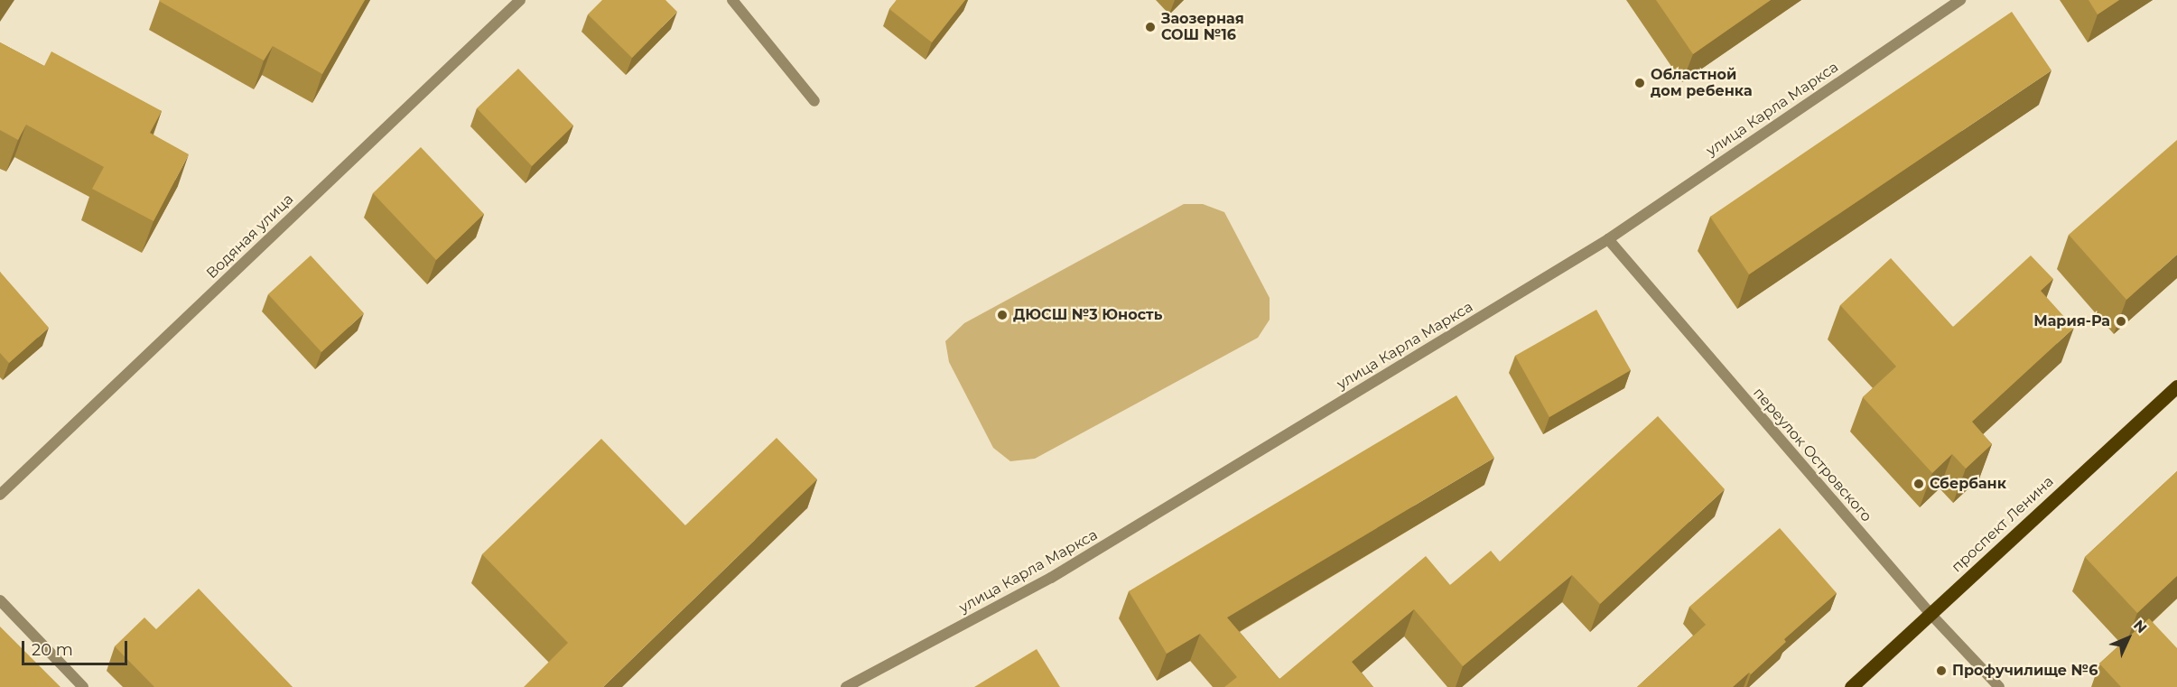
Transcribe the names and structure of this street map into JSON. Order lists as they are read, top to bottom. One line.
{"streets":{"main road":["проспект Ленина"],"street":["улица Карла Маркса","Водяная улица","переулок Островского"]},"crossings":[["улица Карла Маркса","переулок Островского"],["переулок Островского","проспект Ленина"]],"places":["Заозерная СОШ №16","Областной дом ребенка","ДЮСШ №3 Юность","Мария-Ра","Сбербанк","Профучилище №6"],"scale_bar":"20 m","north":"top right"}
